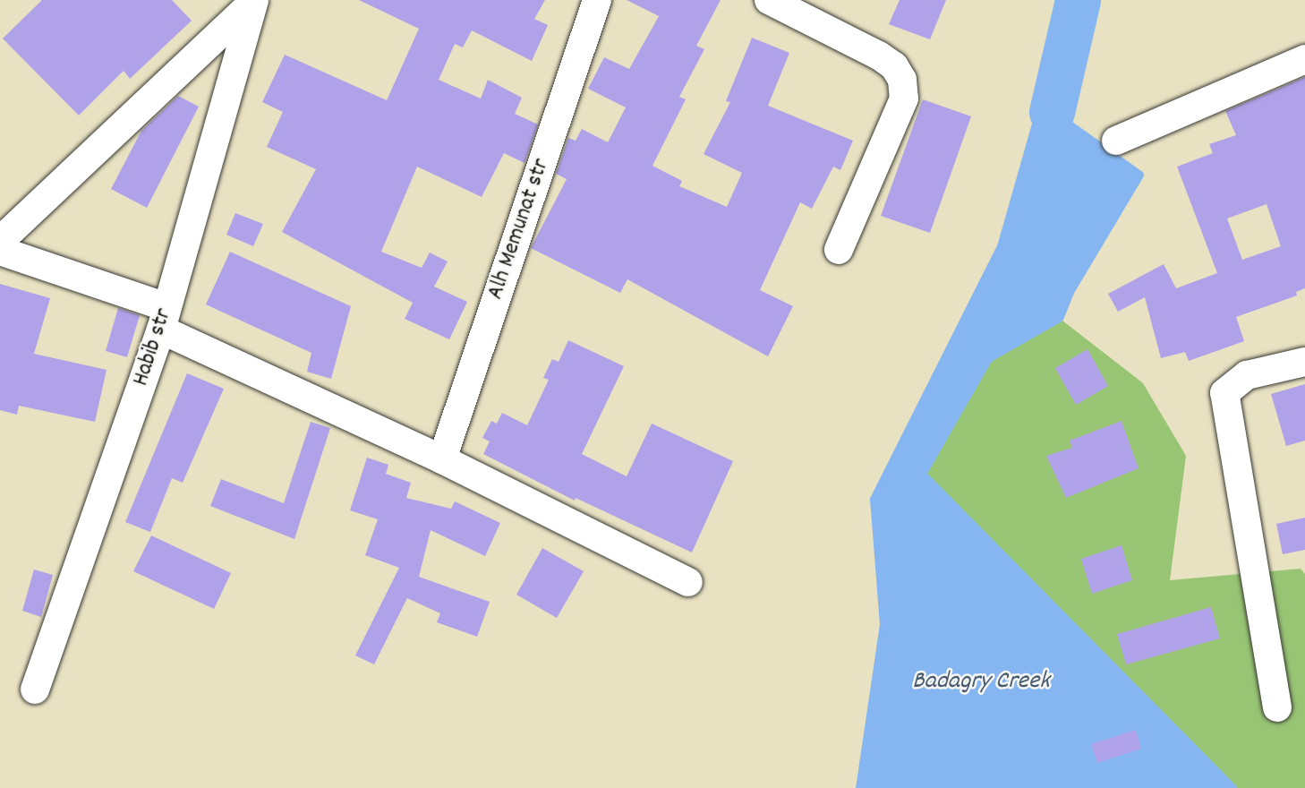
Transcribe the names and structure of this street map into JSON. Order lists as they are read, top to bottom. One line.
{"streets":{"street":["Alh Memunat str","Habib str"]},"water":["Badagry Creek"]}
